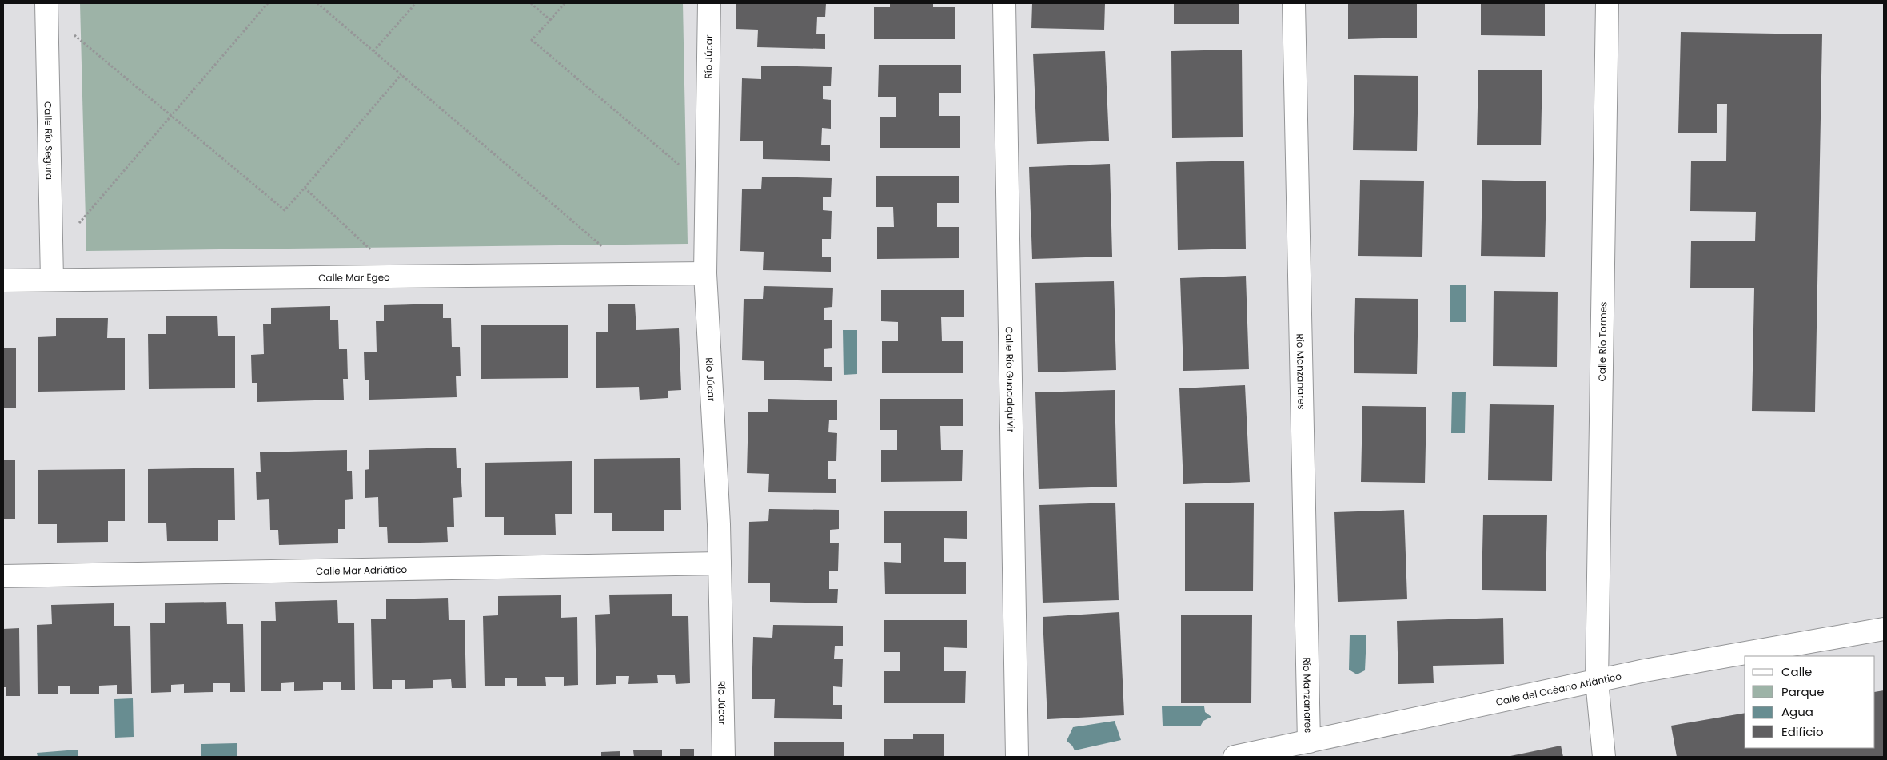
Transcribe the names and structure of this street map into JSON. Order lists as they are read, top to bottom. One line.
{"streets":{"street":["Río Júcar","Calle Río Segura","Calle Mar Egeo","Calle Río Tormes","Río Manzanares","Calle Río Guadalquivir","Calle Mar Adriático","Calle del Océano Atlántico"]},"crossings":[["Río Júcar","Calle Mar Egeo"],["Río Júcar","Calle Mar Adriático"],["Calle Río Segura","Calle Mar Egeo"],["Calle Río Tormes","Calle del Océano Atlántico"],["Río Manzanares","Calle del Océano Atlántico"]],"legend":["Calle","Parque","Agua","Edificio"]}
